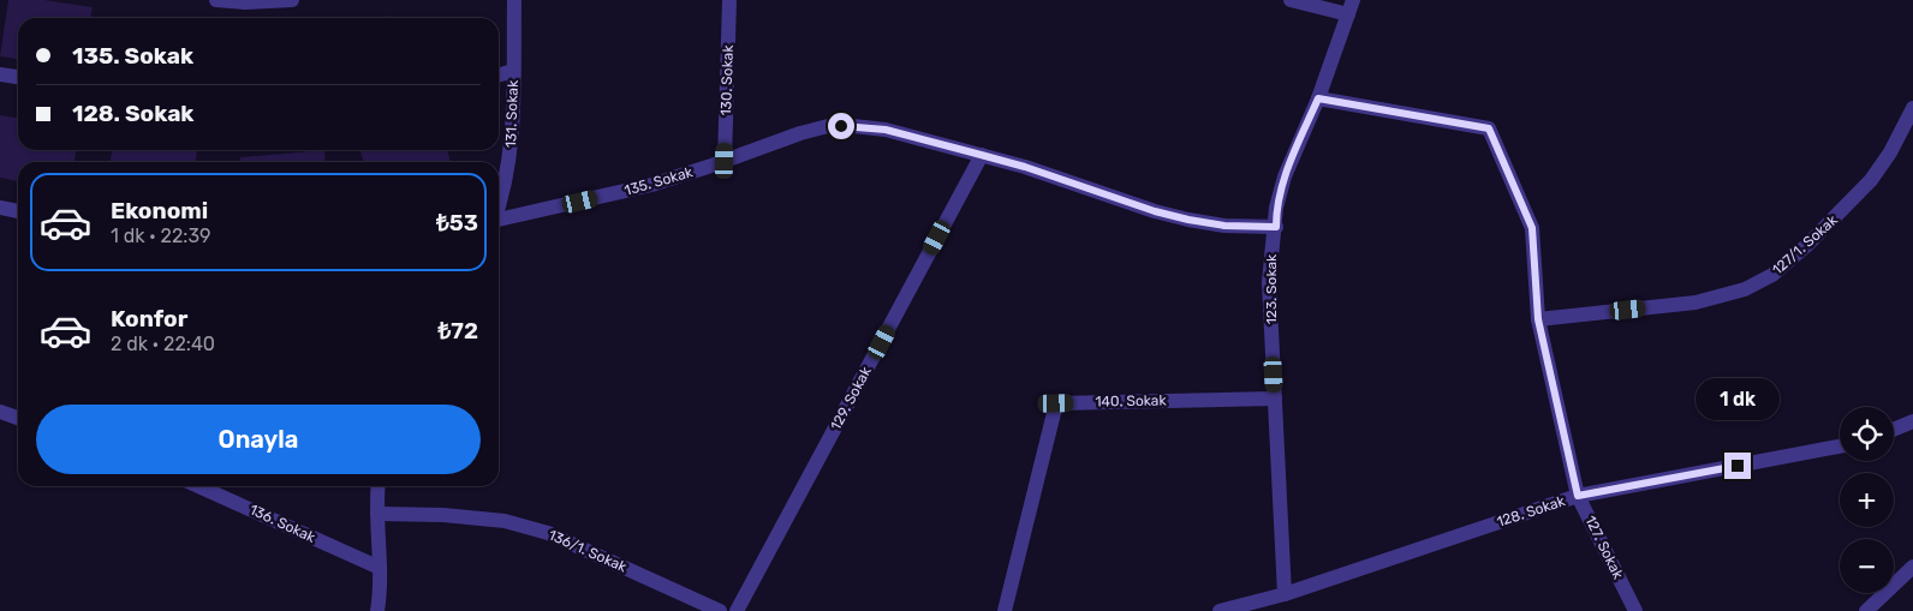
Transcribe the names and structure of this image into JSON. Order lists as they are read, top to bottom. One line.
{"streets":{"street":["130. Sokak","131. Sokak","135. Sokak","127/1. Sokak","123. Sokak","129. Sokak","140. Sokak","128. Sokak","136. Sokak","127. Sokak","136/1. Sokak"]},"crossings":[["130. Sokak","135. Sokak"],["135. Sokak","123. Sokak"],["135. Sokak","129. Sokak"],["127/1. Sokak","127. Sokak"],["123. Sokak","140. Sokak"],["123. Sokak","128. Sokak"],["123. Sokak","127. Sokak"],["128. Sokak","127. Sokak"]],"page":{"banner":["135. Sokak","128. Sokak"],"list":[{"name":"Ekonomi","note":"1 dk · 22:39","value":"₺53"},{"name":"Konfor","note":"2 dk · 22:40","value":"₺72"}],"bubble":"1 dk","buttons":"Onayla","map_buttons":["+","−"]}}
